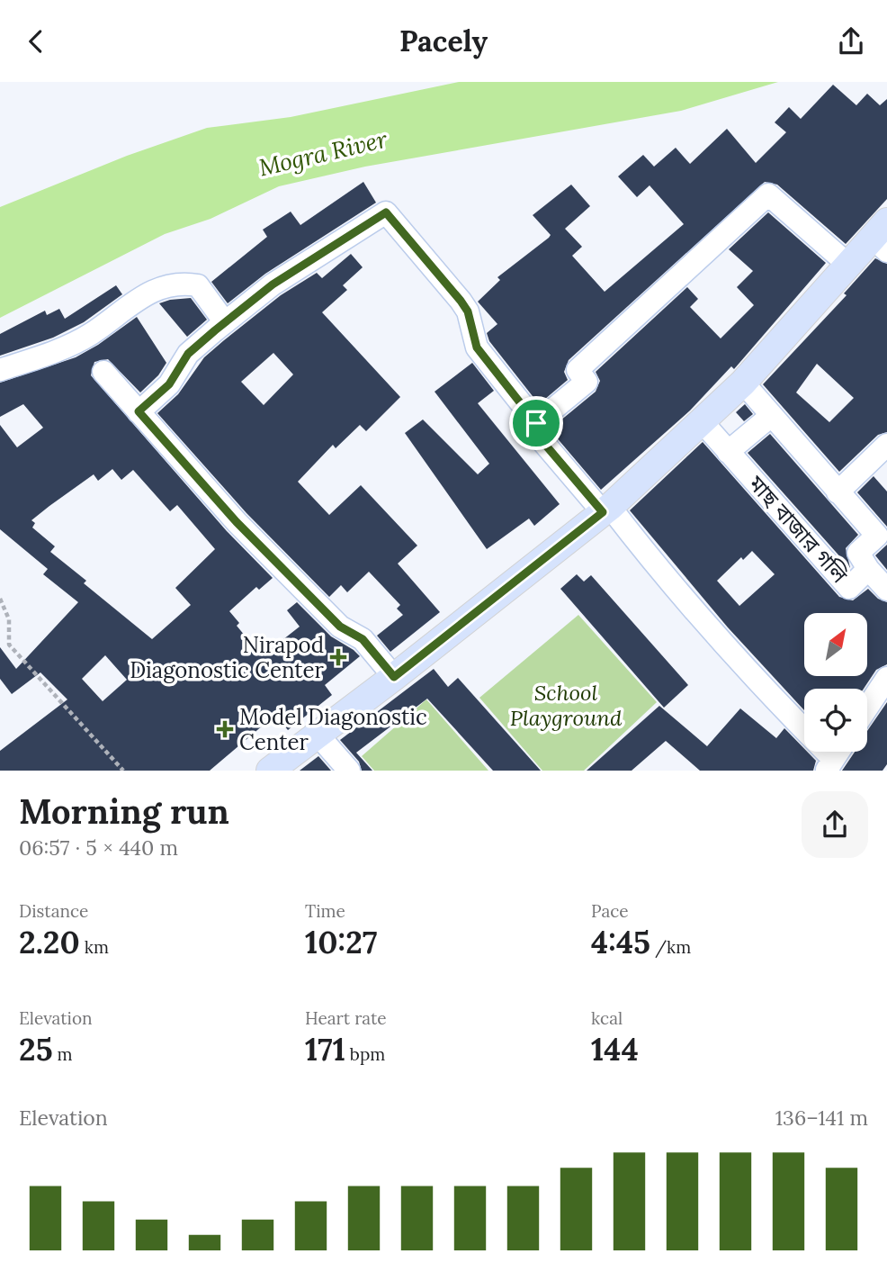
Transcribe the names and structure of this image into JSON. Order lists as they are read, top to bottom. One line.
{"streets":{"street":["মাছ বাজার গলি"]},"water":["Mogra River"],"parks":["School Playground"],"places":{"health":["Nirapod Diagonostic Center","Model Diagonostic Center"]},"north":"top right","page":{"header":"Pacely","heading":["Morning run","06:57 · 5 × 440 m"],"stats":[["Distance","2.20 km"],["Time","10:27"],["Pace","4:45 /km"],["Elevation","25 m"],["Heart rate","171 bpm"],["kcal","144"]],"chart":["Elevation","136–141 m"]}}
